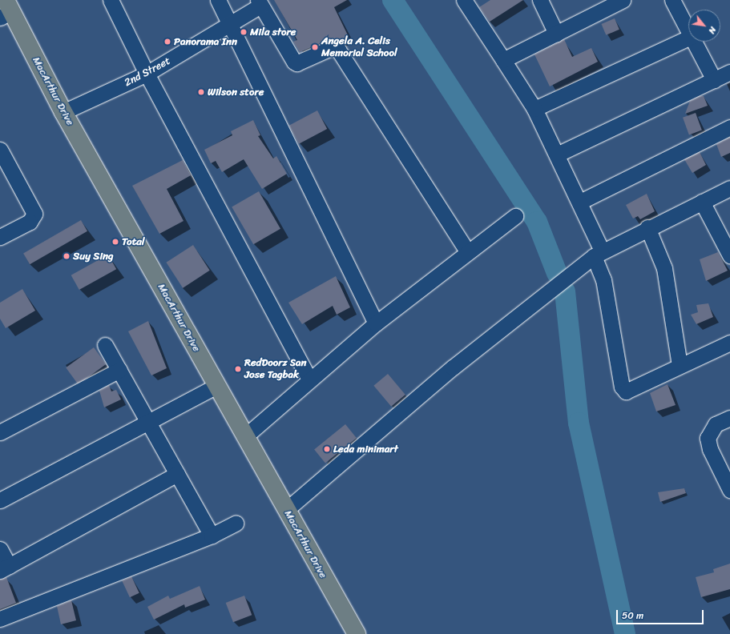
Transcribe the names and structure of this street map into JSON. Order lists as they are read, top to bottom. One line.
{"streets":{"main road":["MacArthur Drive"],"street":["2nd Street"]},"crossings":[["2nd Street","MacArthur Drive"]],"places":["Mila store","Panorama Inn","Angela A. Celis Memorial School","Wilson store","Total","Suy Sing","RedDoorz San Jose Tagbak","Leda minimart"],"scale_bar":"50 m","north":"bottom right"}
